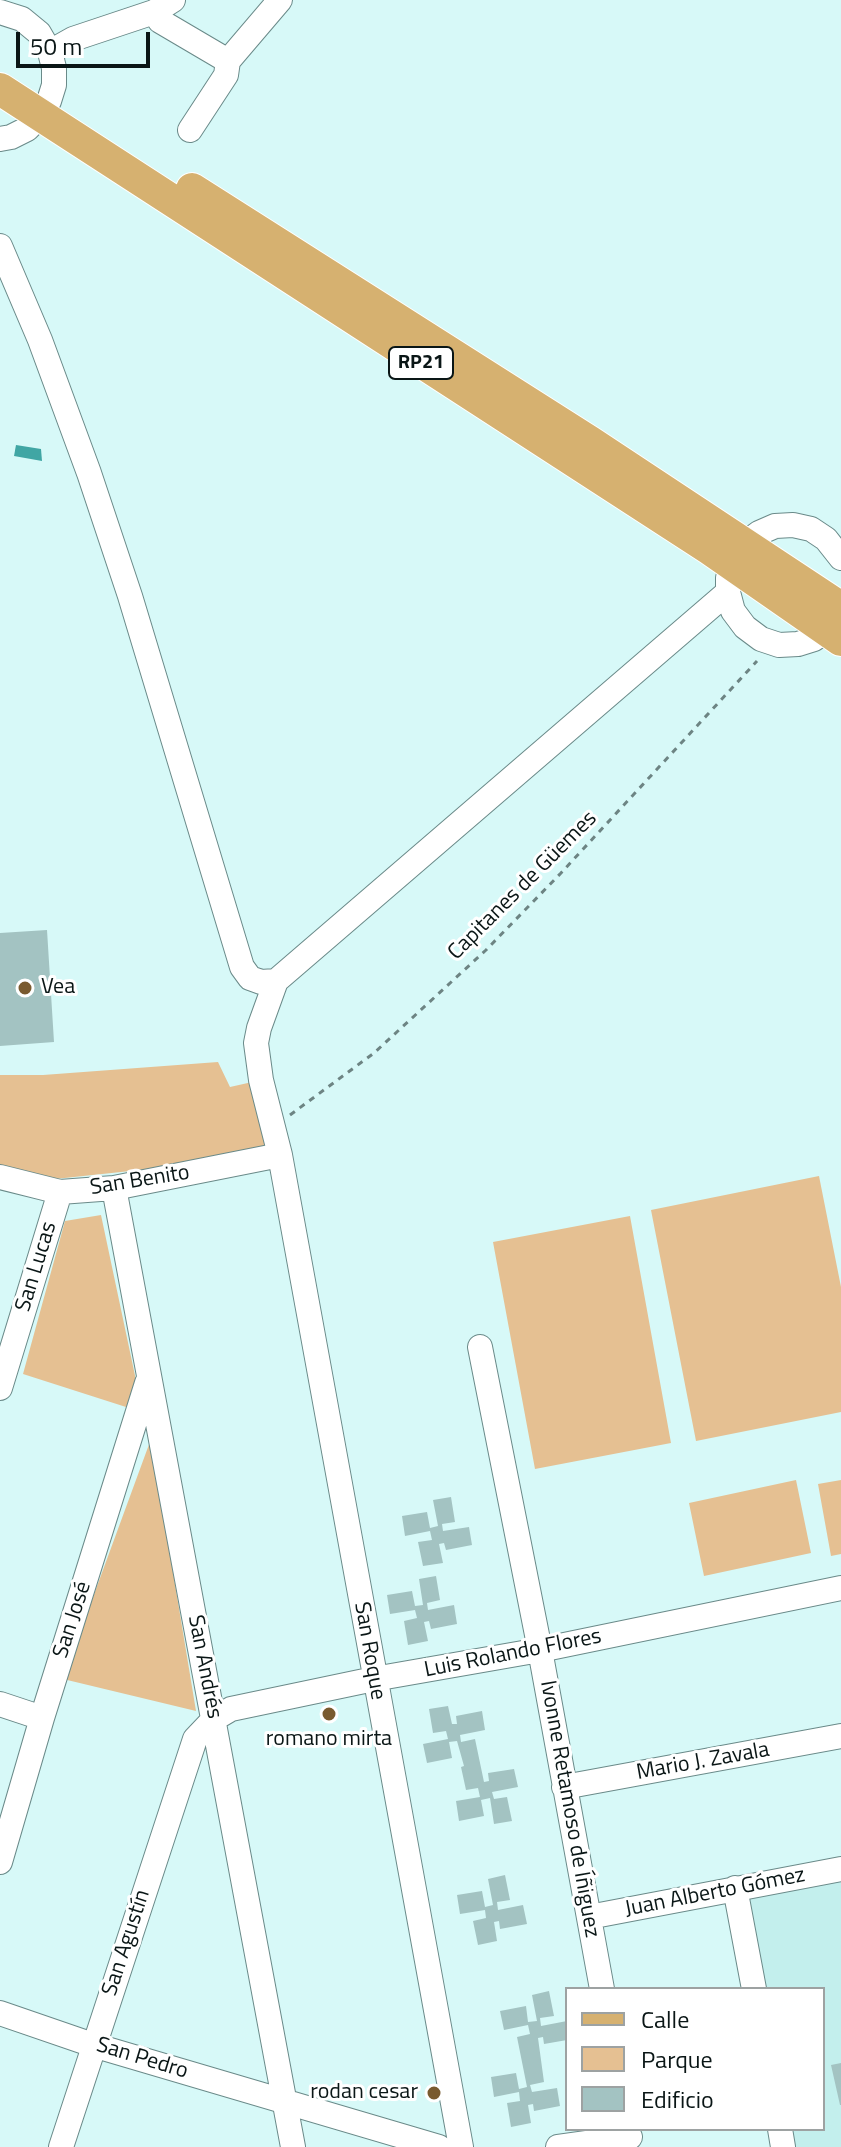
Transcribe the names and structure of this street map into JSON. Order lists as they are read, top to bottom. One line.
{"streets":{"main road":["RP21"],"street":["San Benito","San Lucas","San José","San Roque","Luis Rolando Flores","San Andrés","Mario J. Zavala","Ivonne Retamoso de Íñiguez","Juan Alberto Gómez","San Agustín","San Pedro"],"path":["Capitanes de Güemes"]},"crossings":[["San Benito","San Lucas"],["San Benito","San Roque"],["San Benito","San Andrés"],["San José","San Andrés"],["San Roque","Luis Rolando Flores"],["Luis Rolando Flores","San Andrés"],["Luis Rolando Flores","Ivonne Retamoso de Íñiguez"],["Luis Rolando Flores","San Agustín"],["San Andrés","San Pedro"],["Mario J. Zavala","Ivonne Retamoso de Íñiguez"],["Ivonne Retamoso de Íñiguez","Juan Alberto Gómez"],["San Agustín","San Pedro"]],"places":["Vea","romano mirta","rodan cesar"],"legend":["Calle","Parque","Edificio"],"scale_bar":"50 m"}
